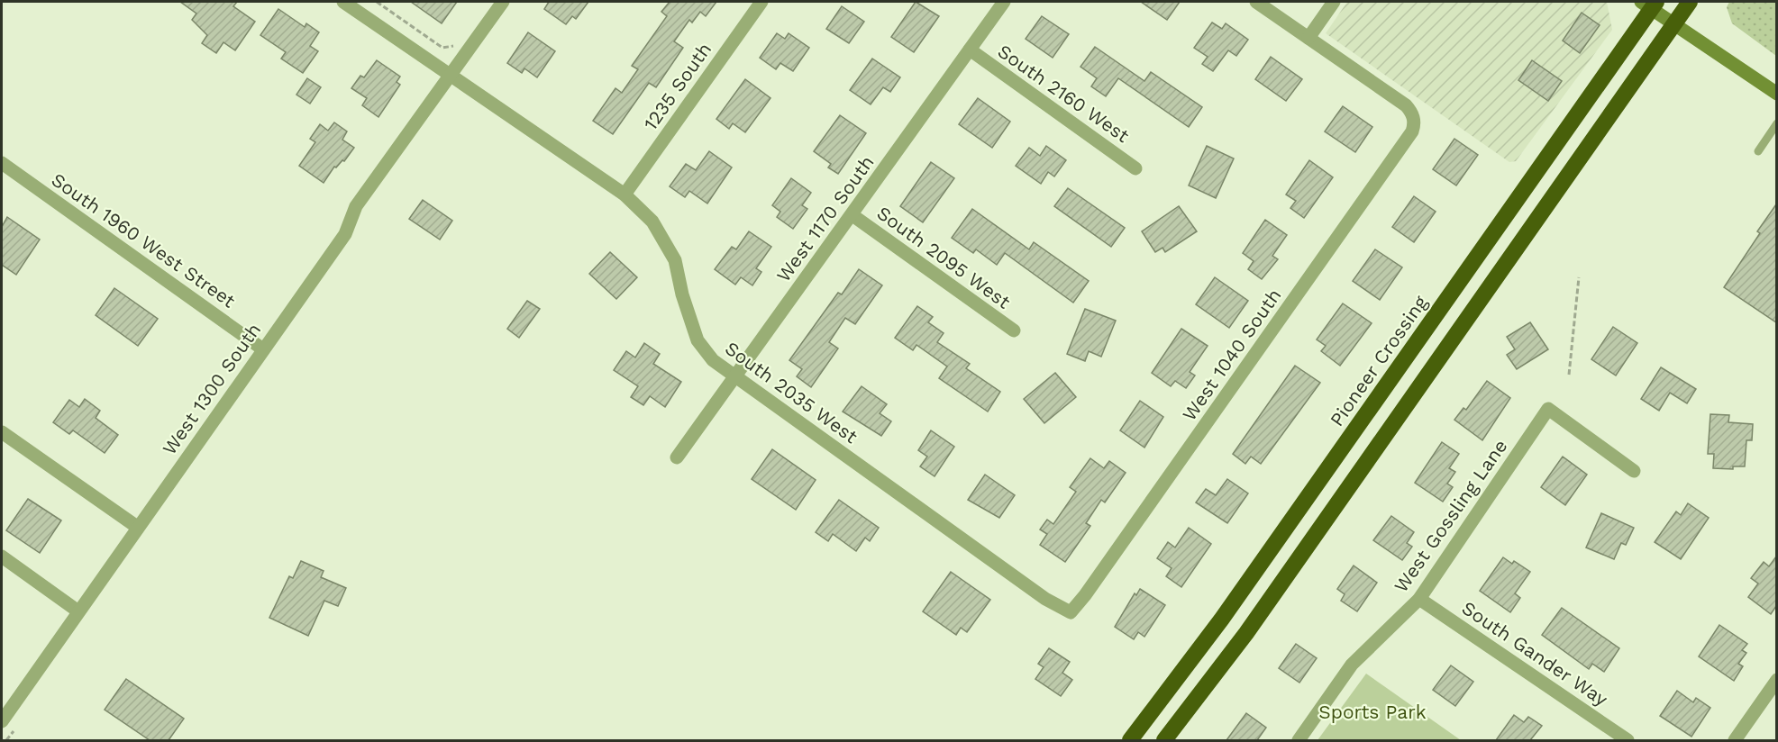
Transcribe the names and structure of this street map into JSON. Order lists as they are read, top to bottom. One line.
{"streets":{"highway":["Pioneer Crossing"],"street":["1235 South","South 2160 West","West 1170 South","South 1960 West Street","South 2095 West","West 1040 South","West 1300 South","South 2035 West","West Gossling Lane","South Gander Way"]},"crossings":[["1235 South","South 2035 West"],["South 2160 West","West 1170 South"],["West 1170 South","South 2095 West"],["West 1170 South","South 2035 West"],["South 1960 West Street","West 1300 South"],["West 1040 South","South 2035 West"],["West 1300 South","South 2035 West"],["West Gossling Lane","South Gander Way"]],"parks":["Sports Park"]}
